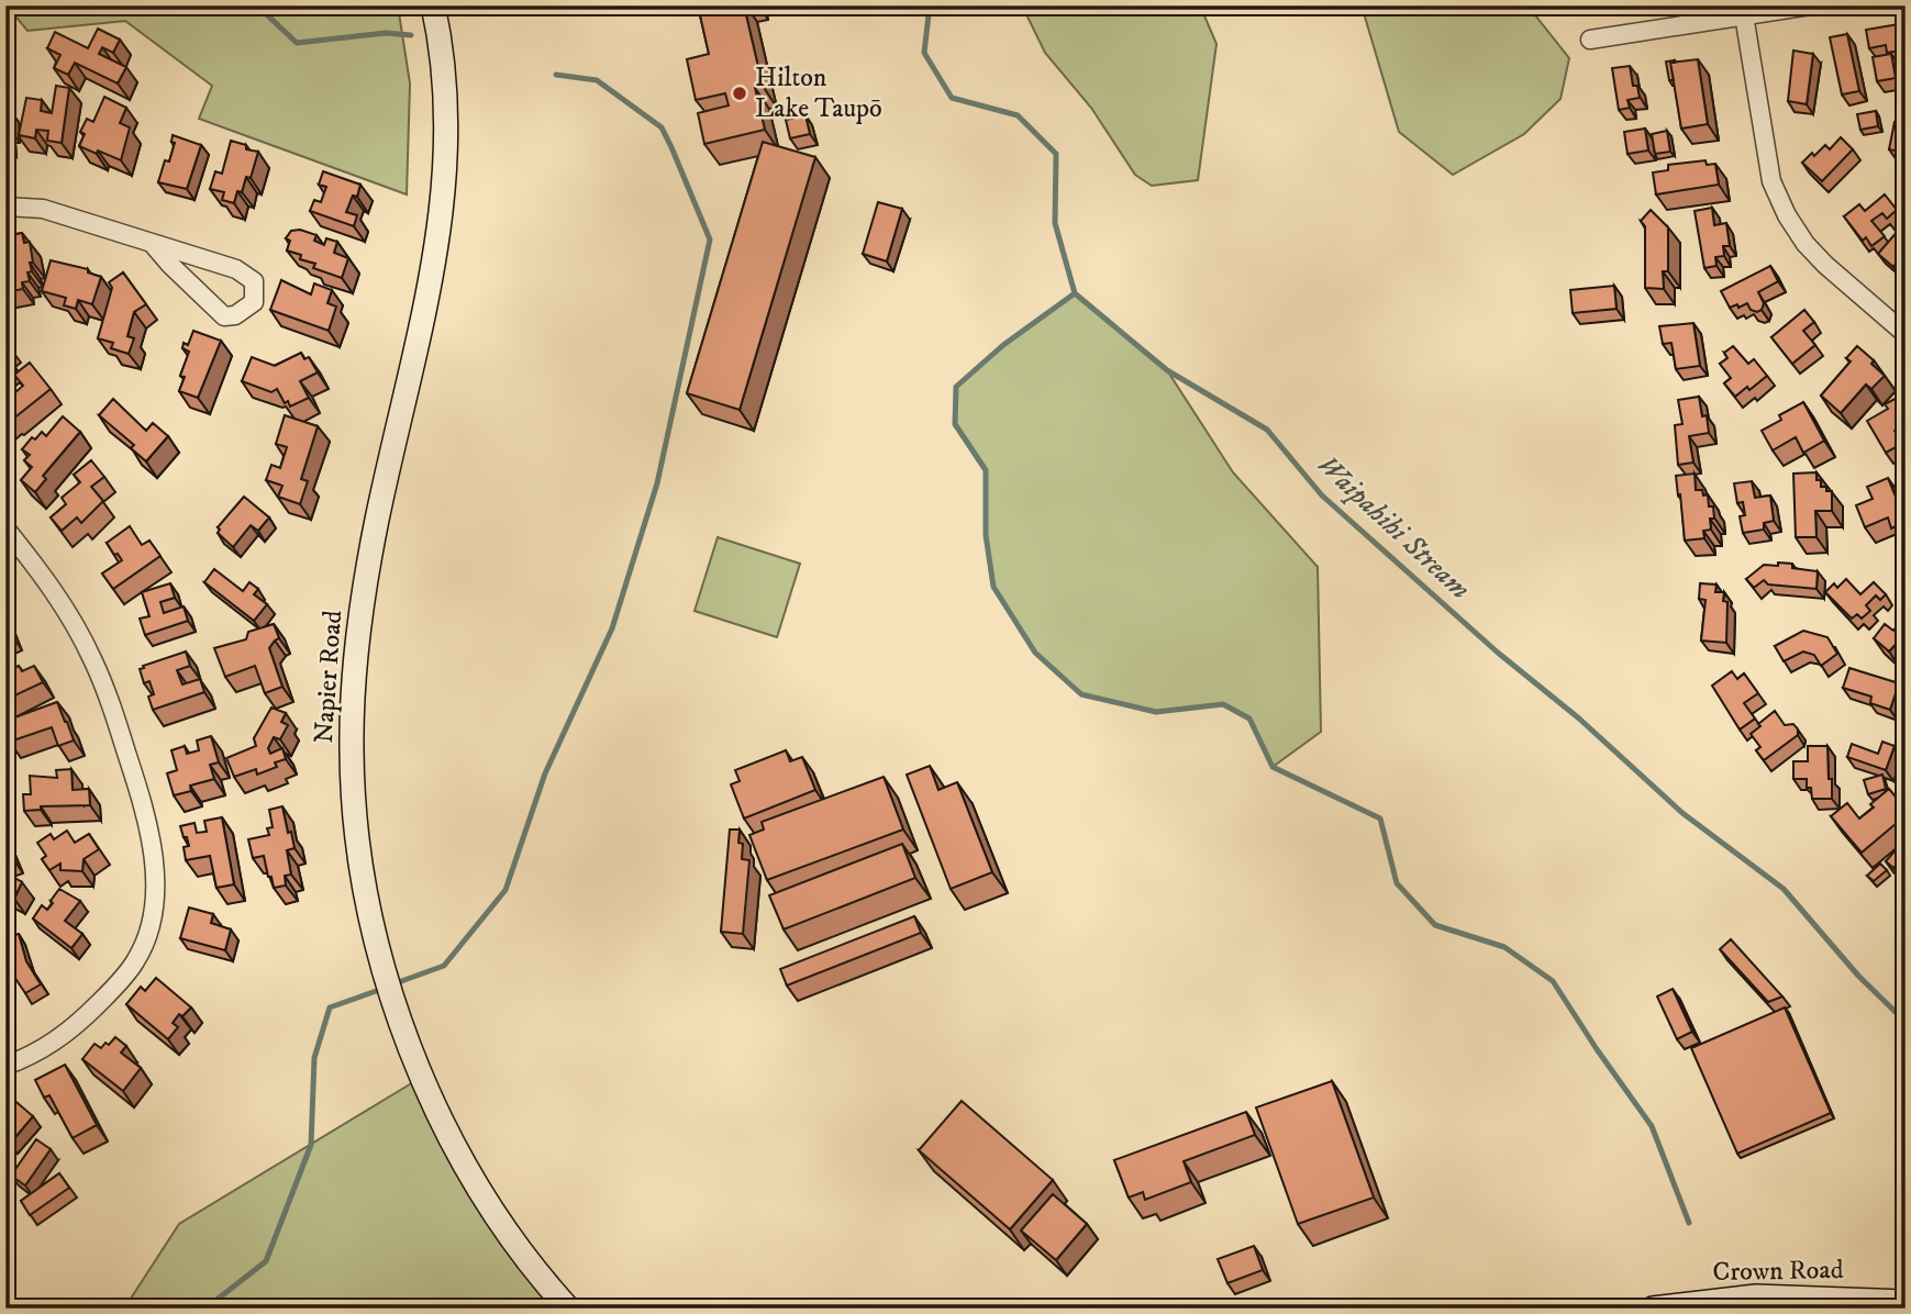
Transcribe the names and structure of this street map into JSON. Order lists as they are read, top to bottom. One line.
{"streets":{"main road":["Napier Road","Crown Road"]},"water":["Waipahihi Stream"],"places":["Hilton Lake Taupō"]}
